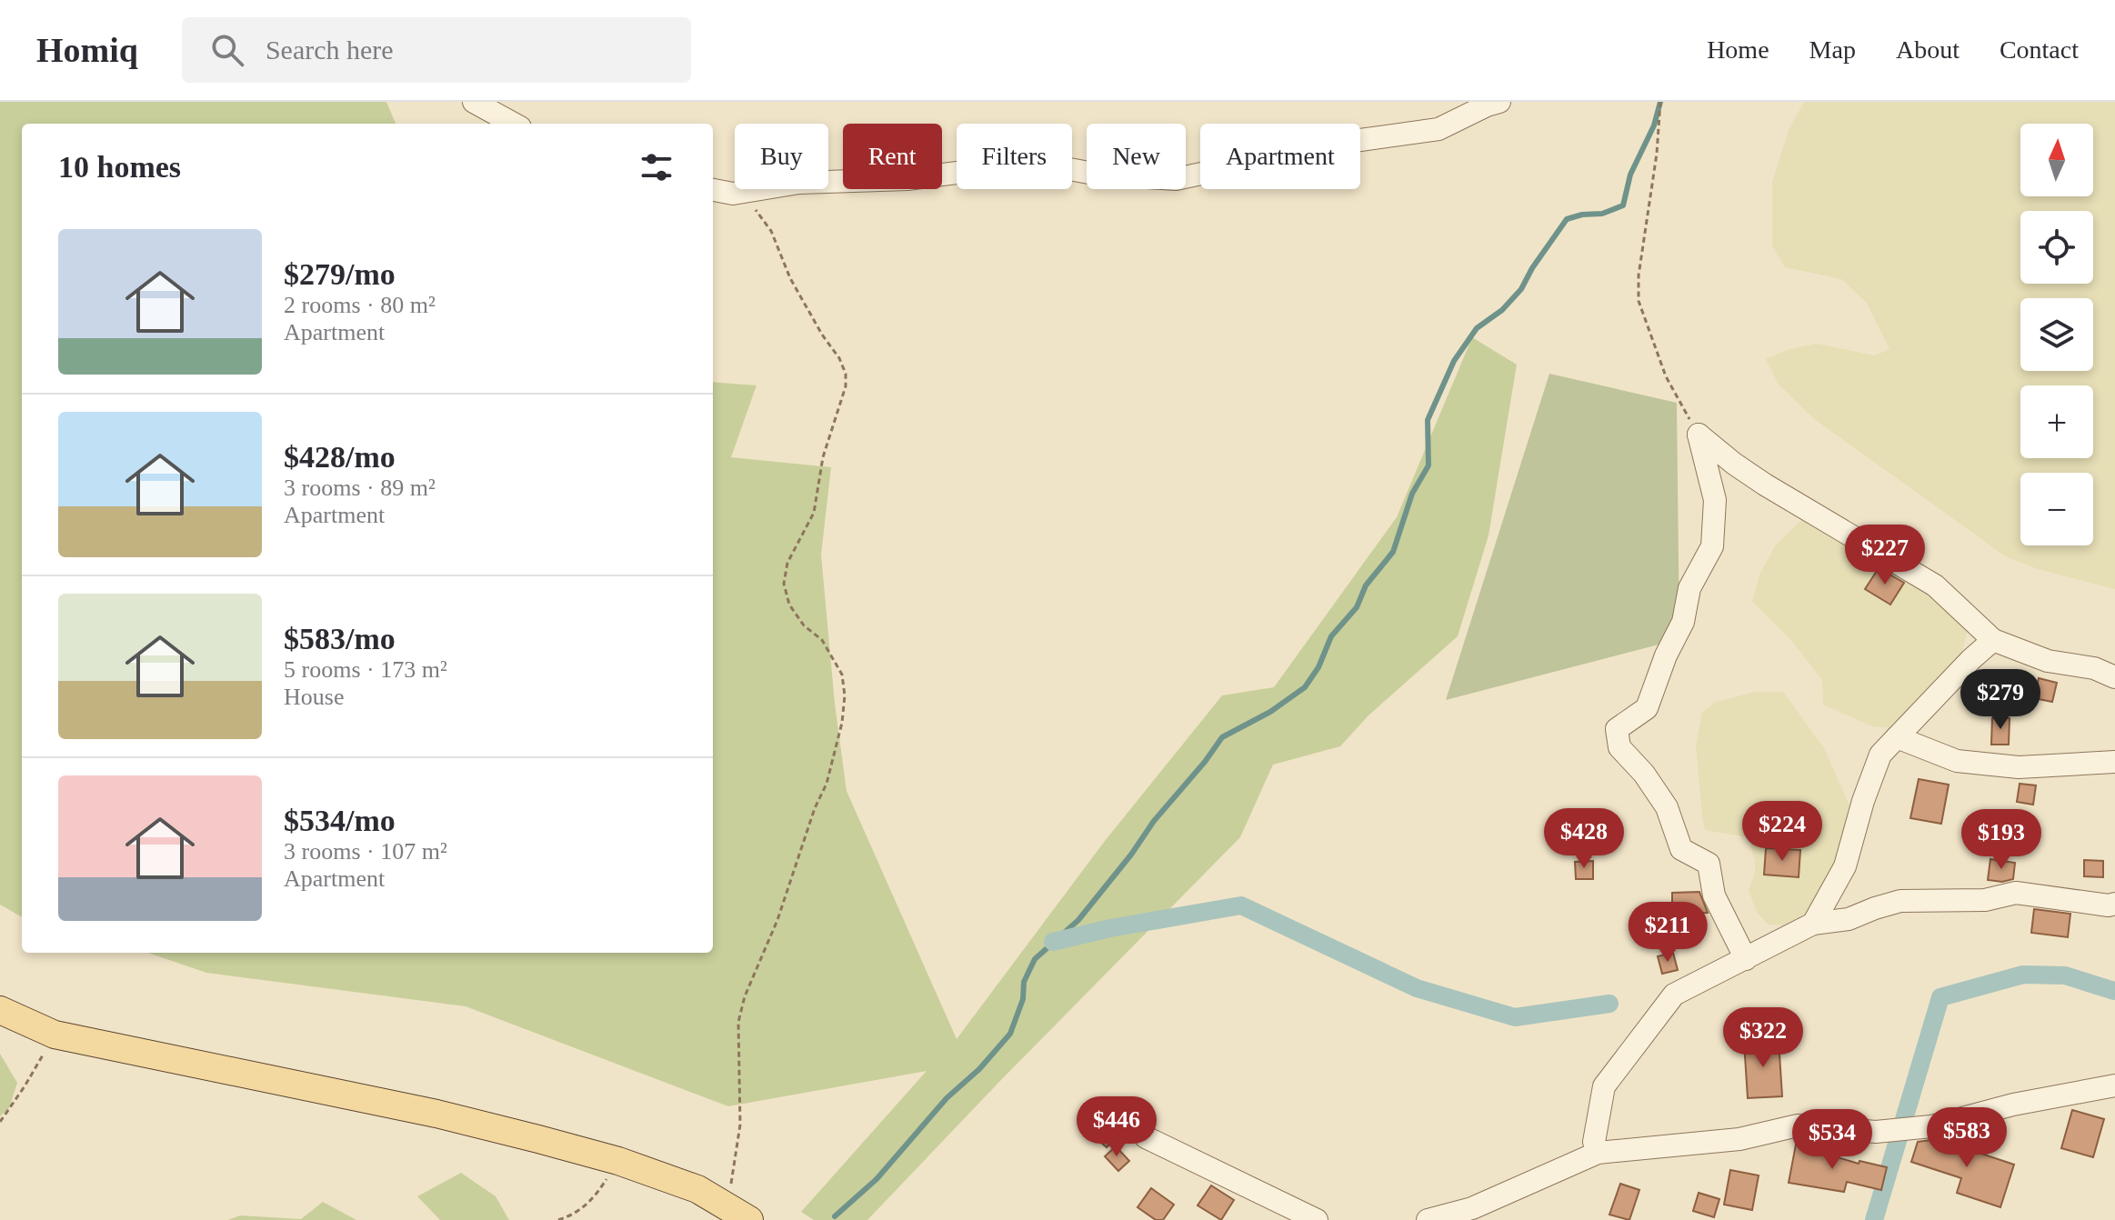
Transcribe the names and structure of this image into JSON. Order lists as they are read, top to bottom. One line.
{"north":"top","page":{"header":"Homiq","search":"Search here","nav":["Home","Map","About","Contact"],"map_buttons":["+","−"],"chip":["Buy","Rent","Filters","New","Apartment"],"heading":"10 homes","list":[{"name":"$279/mo","note":"2 rooms · 80 m² · Apartment"},{"name":"$428/mo","note":"3 rooms · 89 m² · Apartment"},{"name":"$583/mo","note":"5 rooms · 173 m² · House"},{"name":"$534/mo","note":"3 rooms · 107 m² · Apartment"}],"price":["$227","$279","$224","$428","$193","$211","$322","$446","$583","$534"]}}
